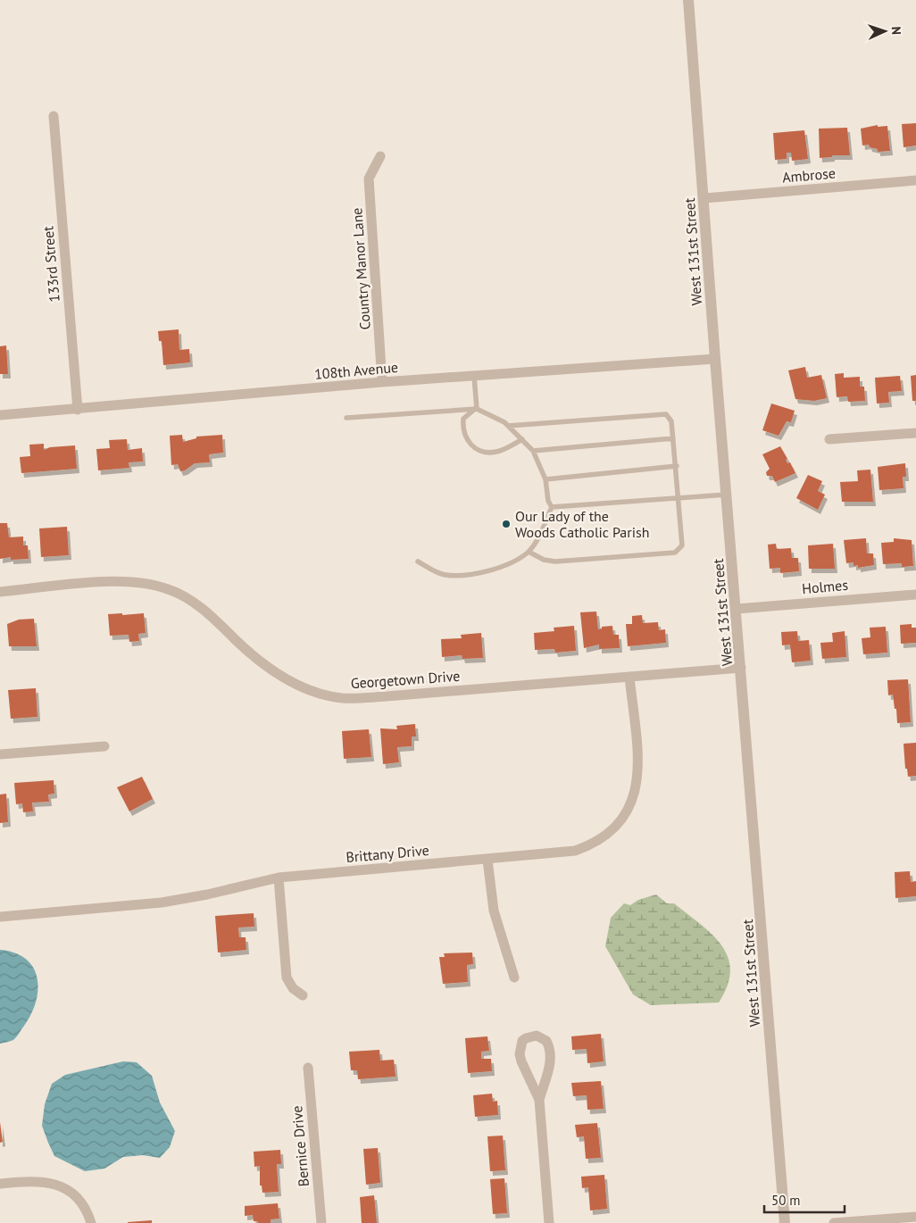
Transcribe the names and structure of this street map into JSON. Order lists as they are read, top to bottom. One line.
{"streets":{"street":["Ambrose","West 131st Street","133rd Street","Country Manor Lane","108th Avenue","Holmes","Georgetown Drive","Brittany Drive","Bernice Drive"]},"crossings":[["Ambrose","West 131st Street"],["West 131st Street","108th Avenue"],["West 131st Street","Holmes"],["West 131st Street","Georgetown Drive"],["133rd Street","108th Avenue"],["Country Manor Lane","108th Avenue"],["Georgetown Drive","Brittany Drive"]],"places":["Our Lady of the Woods Catholic Parish"],"scale_bar":"50 m","north":"right"}
